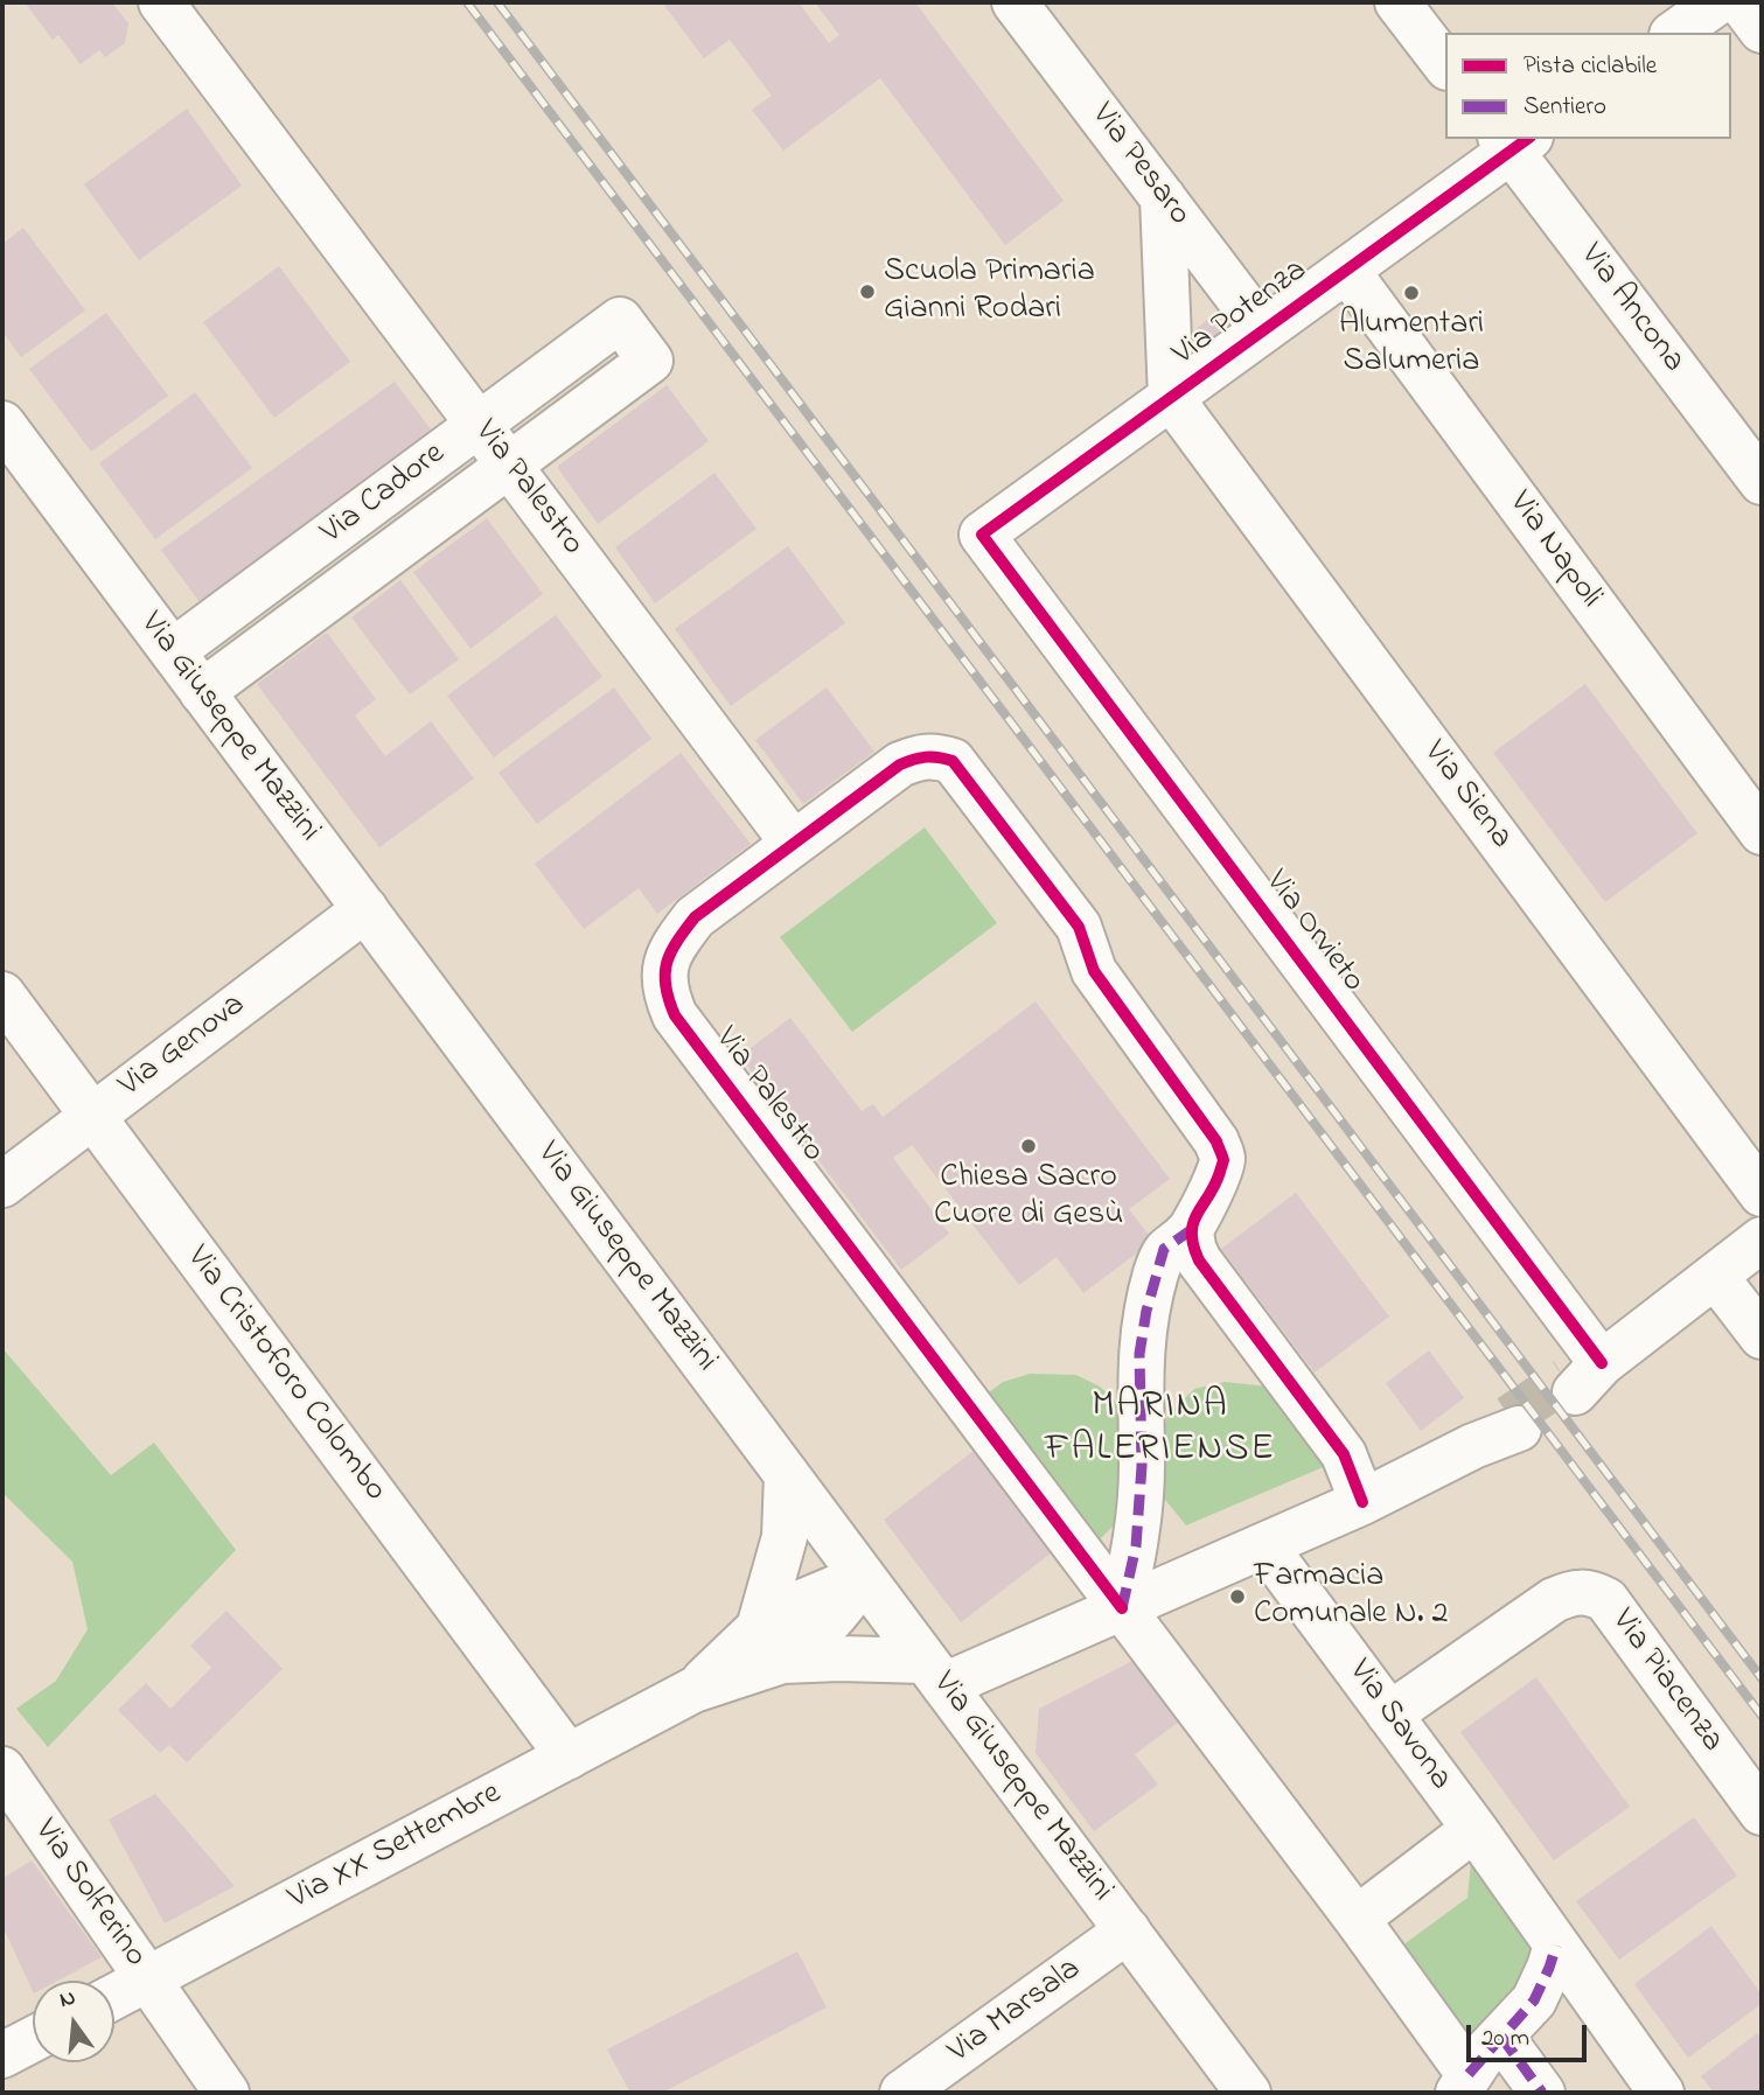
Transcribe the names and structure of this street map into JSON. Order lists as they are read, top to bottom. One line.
{"streets":{"street":["Via Pesaro","Via Ancona","Via Potenza","Via Palestro","Via Cadore","Via Napoli","Via Giuseppe Mazzini","Via Siena","Via Orvieto","Via Genova","Via Cristoforo Colombo","Via Piacenza","Via Savona","Via XX Settembre","Via Solferino","Via Marsala"]},"crossings":[["Via Pesaro","Via Potenza"],["Via Ancona","Via Potenza"],["Via Potenza","Via Napoli"],["Via Potenza","Via Siena"],["Via Potenza","Via Orvieto"],["Via Palestro","Via Cadore"],["Via Cadore","Via Giuseppe Mazzini"],["Via Giuseppe Mazzini","Via Genova"],["Via Giuseppe Mazzini","Via XX Settembre"],["Via Giuseppe Mazzini","Via Marsala"],["Via Genova","Via Cristoforo Colombo"],["Via Cristoforo Colombo","Via XX Settembre"],["Via Piacenza","Via Savona"],["Via XX Settembre","Via Solferino"]],"districts":["MARINA FALERIENSE"],"places":["Scuola Primaria Gianni Rodari","Alumentari Salumeria","Chiesa Sacro Cuore di Gesù","Farmacia Comunale N. 2"],"legend":["Pista ciclabile","Sentiero"],"scale_bar":"20 m","north":"top"}
